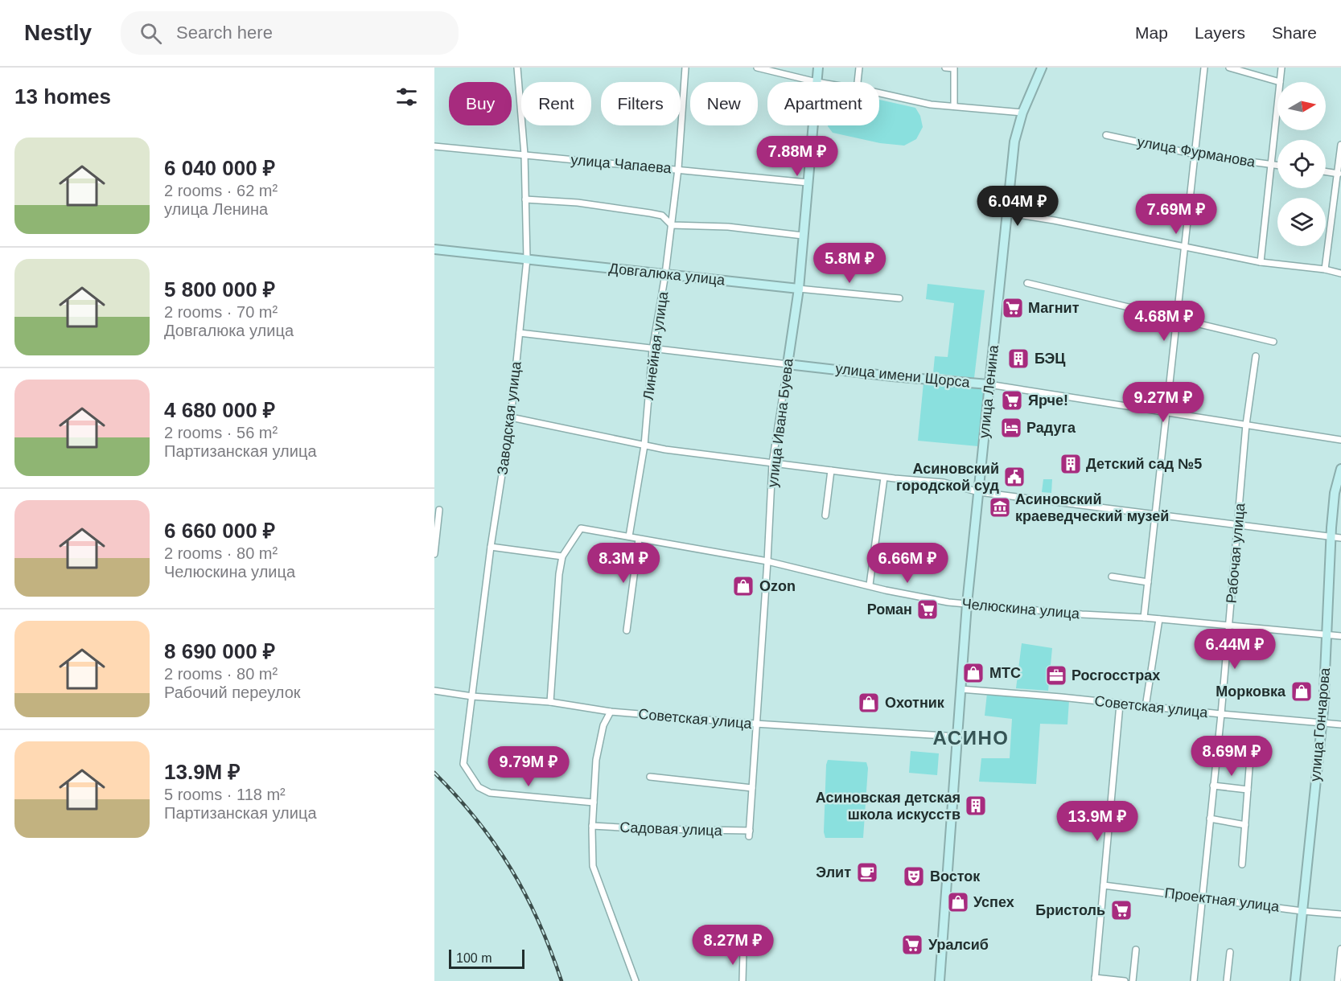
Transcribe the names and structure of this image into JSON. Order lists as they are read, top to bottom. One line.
{"streets":{"street":["улица Фурманова","улица Чапаева","Довгалюка улица","Линейная улица","улица имени Щорса","улица Ленина","Заводская улица","улица Ивана Буева","Рабочая улица","Челюскина улица","Советская улица","улица Гончарова","Садовая улица","Проектная улица"]},"crossings":[["улица Чапаева","Линейная улица"],["улица Чапаева","Заводская улица"],["улица Чапаева","улица Ивана Буева"],["Довгалюка улица","Линейная улица"],["Довгалюка улица","Заводская улица"],["Довгалюка улица","улица Ивана Буева"],["Линейная улица","улица имени Щорса"],["Линейная улица","Челюскина улица"],["улица имени Щорса","улица Ленина"],["улица имени Щорса","Заводская улица"],["улица имени Щорса","улица Ивана Буева"],["улица имени Щорса","Рабочая улица"],["улица Ленина","Челюскина улица"],["улица Ленина","Советская улица"],["Заводская улица","Советская улица"],["улица Ивана Буева","Челюскина улица"],["улица Ивана Буева","Советская улица"],["улица Ивана Буева","Садовая улица"],["Рабочая улица","Челюскина улица"],["Рабочая улица","Советская улица"],["Рабочая улица","Проектная улица"],["Челюскина улица","улица Гончарова"],["Советская улица","улица Гончарова"],["улица Гончарова","Проектная улица"]],"districts":["АСИНО"],"places":{"supermarket":["Магнит","Ярче!","Роман","Бристоль","Уралсиб"],"building":["БЭЦ","Детский сад №5","Асиновская детская школа искусств"],"hotel":["Радуга"],"public building":["Асиновский городской суд"],"museum":["Асиновский краеведческий музей"],"shop":["Ozon","МТС","Морковка","Охотник","Успех"],"office":["Росгосстрах"],"cafe":["Элит"],"theatre":["Восток"]},"scale_bar":"100 m","north":"right","page":{"header":"Nestly","search":"Search here","nav":["Map","Layers","Share"],"heading":"13 homes","chip":["Buy","Rent","Filters","New","Apartment"],"list":[{"name":"6 040 000 ₽","note":"2 rooms · 62 m² · улица Ленина"},{"name":"5 800 000 ₽","note":"2 rooms · 70 m² · Довгалюка улица"},{"name":"4 680 000 ₽","note":"2 rooms · 56 m² · Партизанская улица"},{"name":"6 660 000 ₽","note":"2 rooms · 80 m² · Челюскина улица"},{"name":"8 690 000 ₽","note":"2 rooms · 80 m² · Рабочий переулок"},{"name":"13.9M ₽","note":"5 rooms · 118 m² · Партизанская улица"}],"price":["7.88M ₽","6.04M ₽","7.69M ₽","5.8M ₽","4.68M ₽","9.27M ₽","8.3M ₽","6.66M ₽","6.44M ₽","8.69M ₽","9.79M ₽","13.9M ₽","8.27M ₽"],"scale":"100 m"}}
